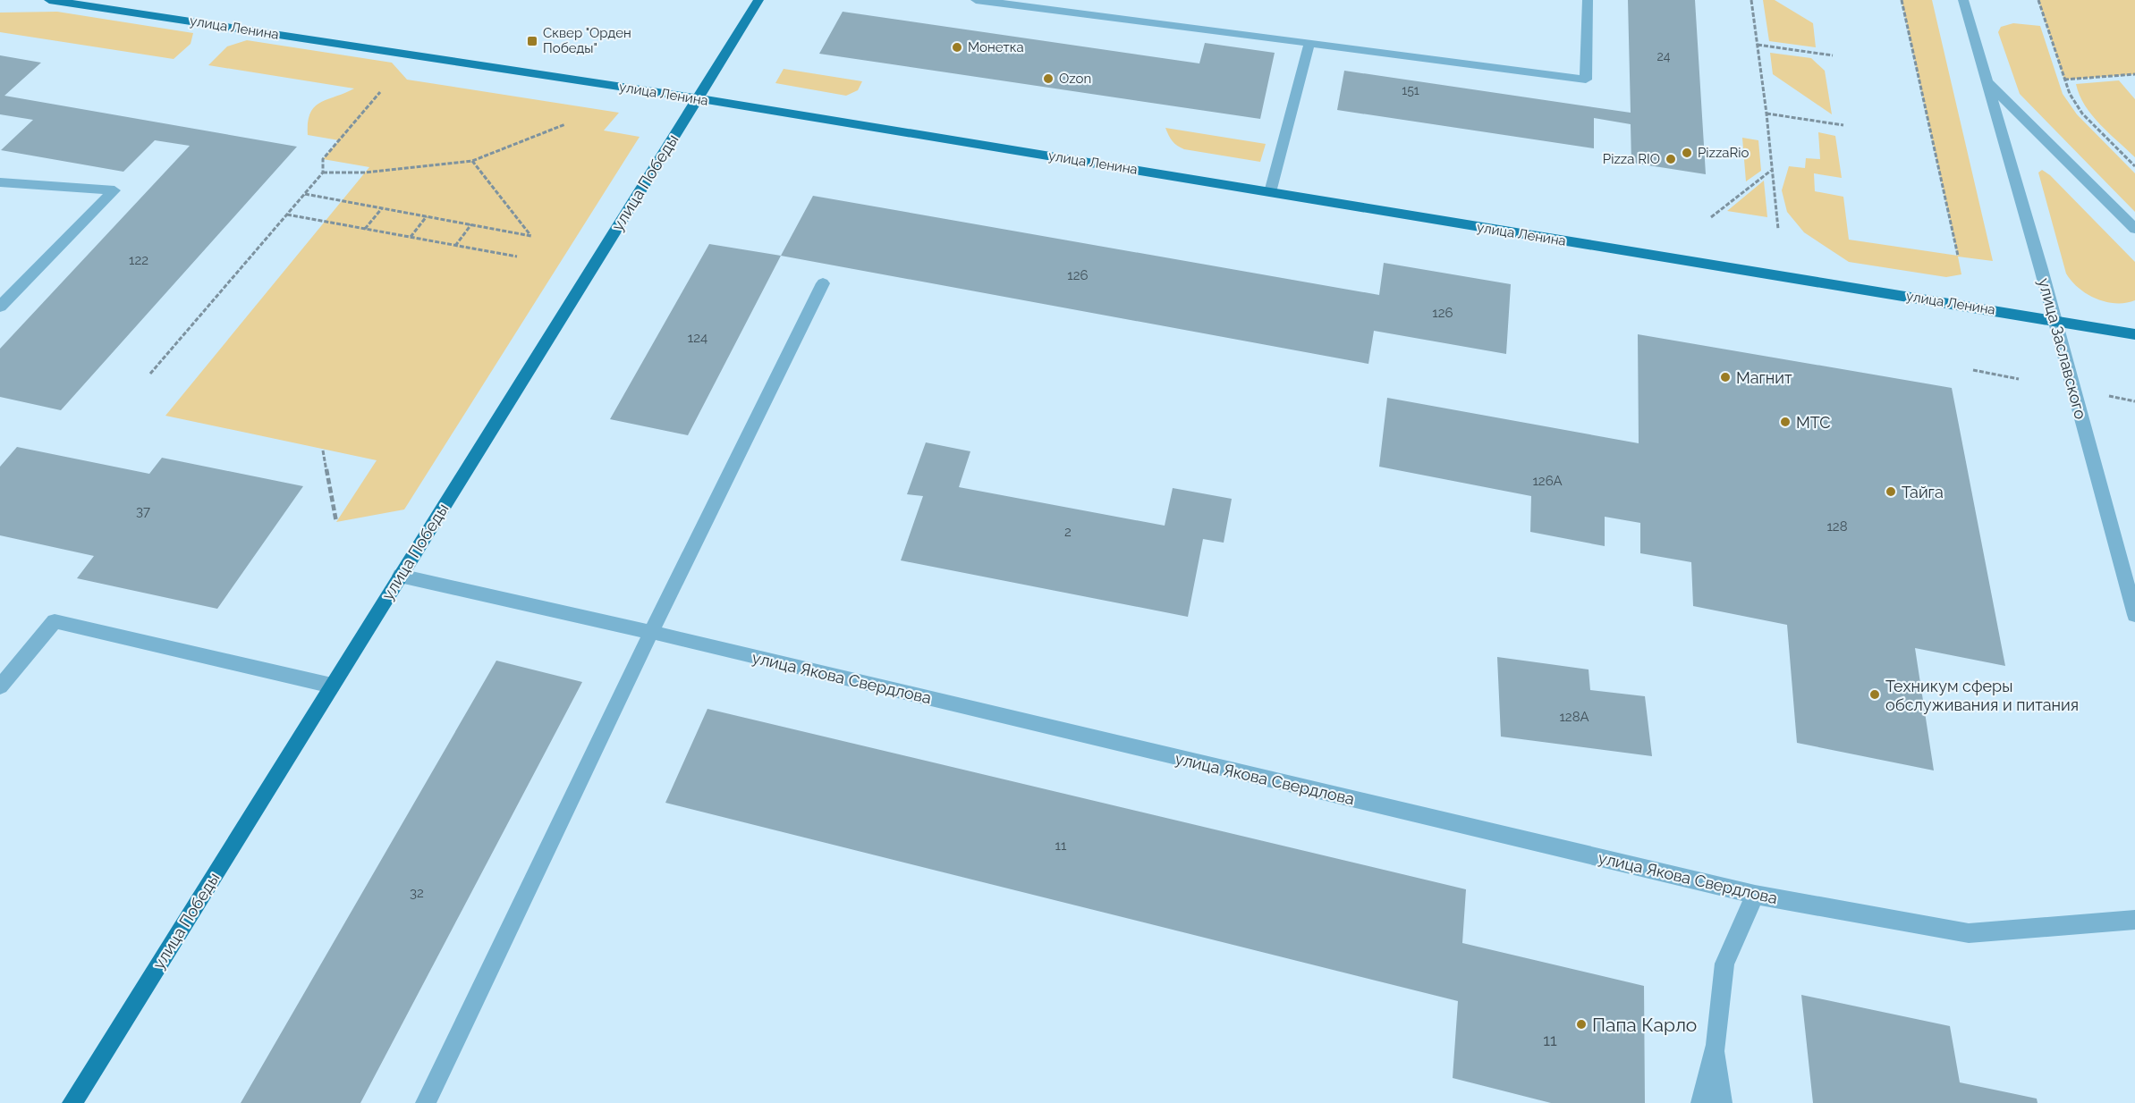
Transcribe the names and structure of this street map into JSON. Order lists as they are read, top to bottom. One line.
{"streets":{"main road":["улица Ленина","улица Победы"],"street":["улица Заславского","улица Якова Свердлова"]},"crossings":[["улица Ленина","улица Победы"],["улица Ленина","улица Заславского"],["улица Победы","улица Якова Свердлова"]],"places":{"transit":["Сквер \"Орден Победы\""],"other":["Монетка","Ozon","PizzaRio","Pizza RIO","Магнит","МТС","Тайга","Техникум сферы обслуживания и питания","Папа Карло"]},"house_numbers":["24","151","122","126","126","124","126А","37","128","2","128А","11","32","11"]}
